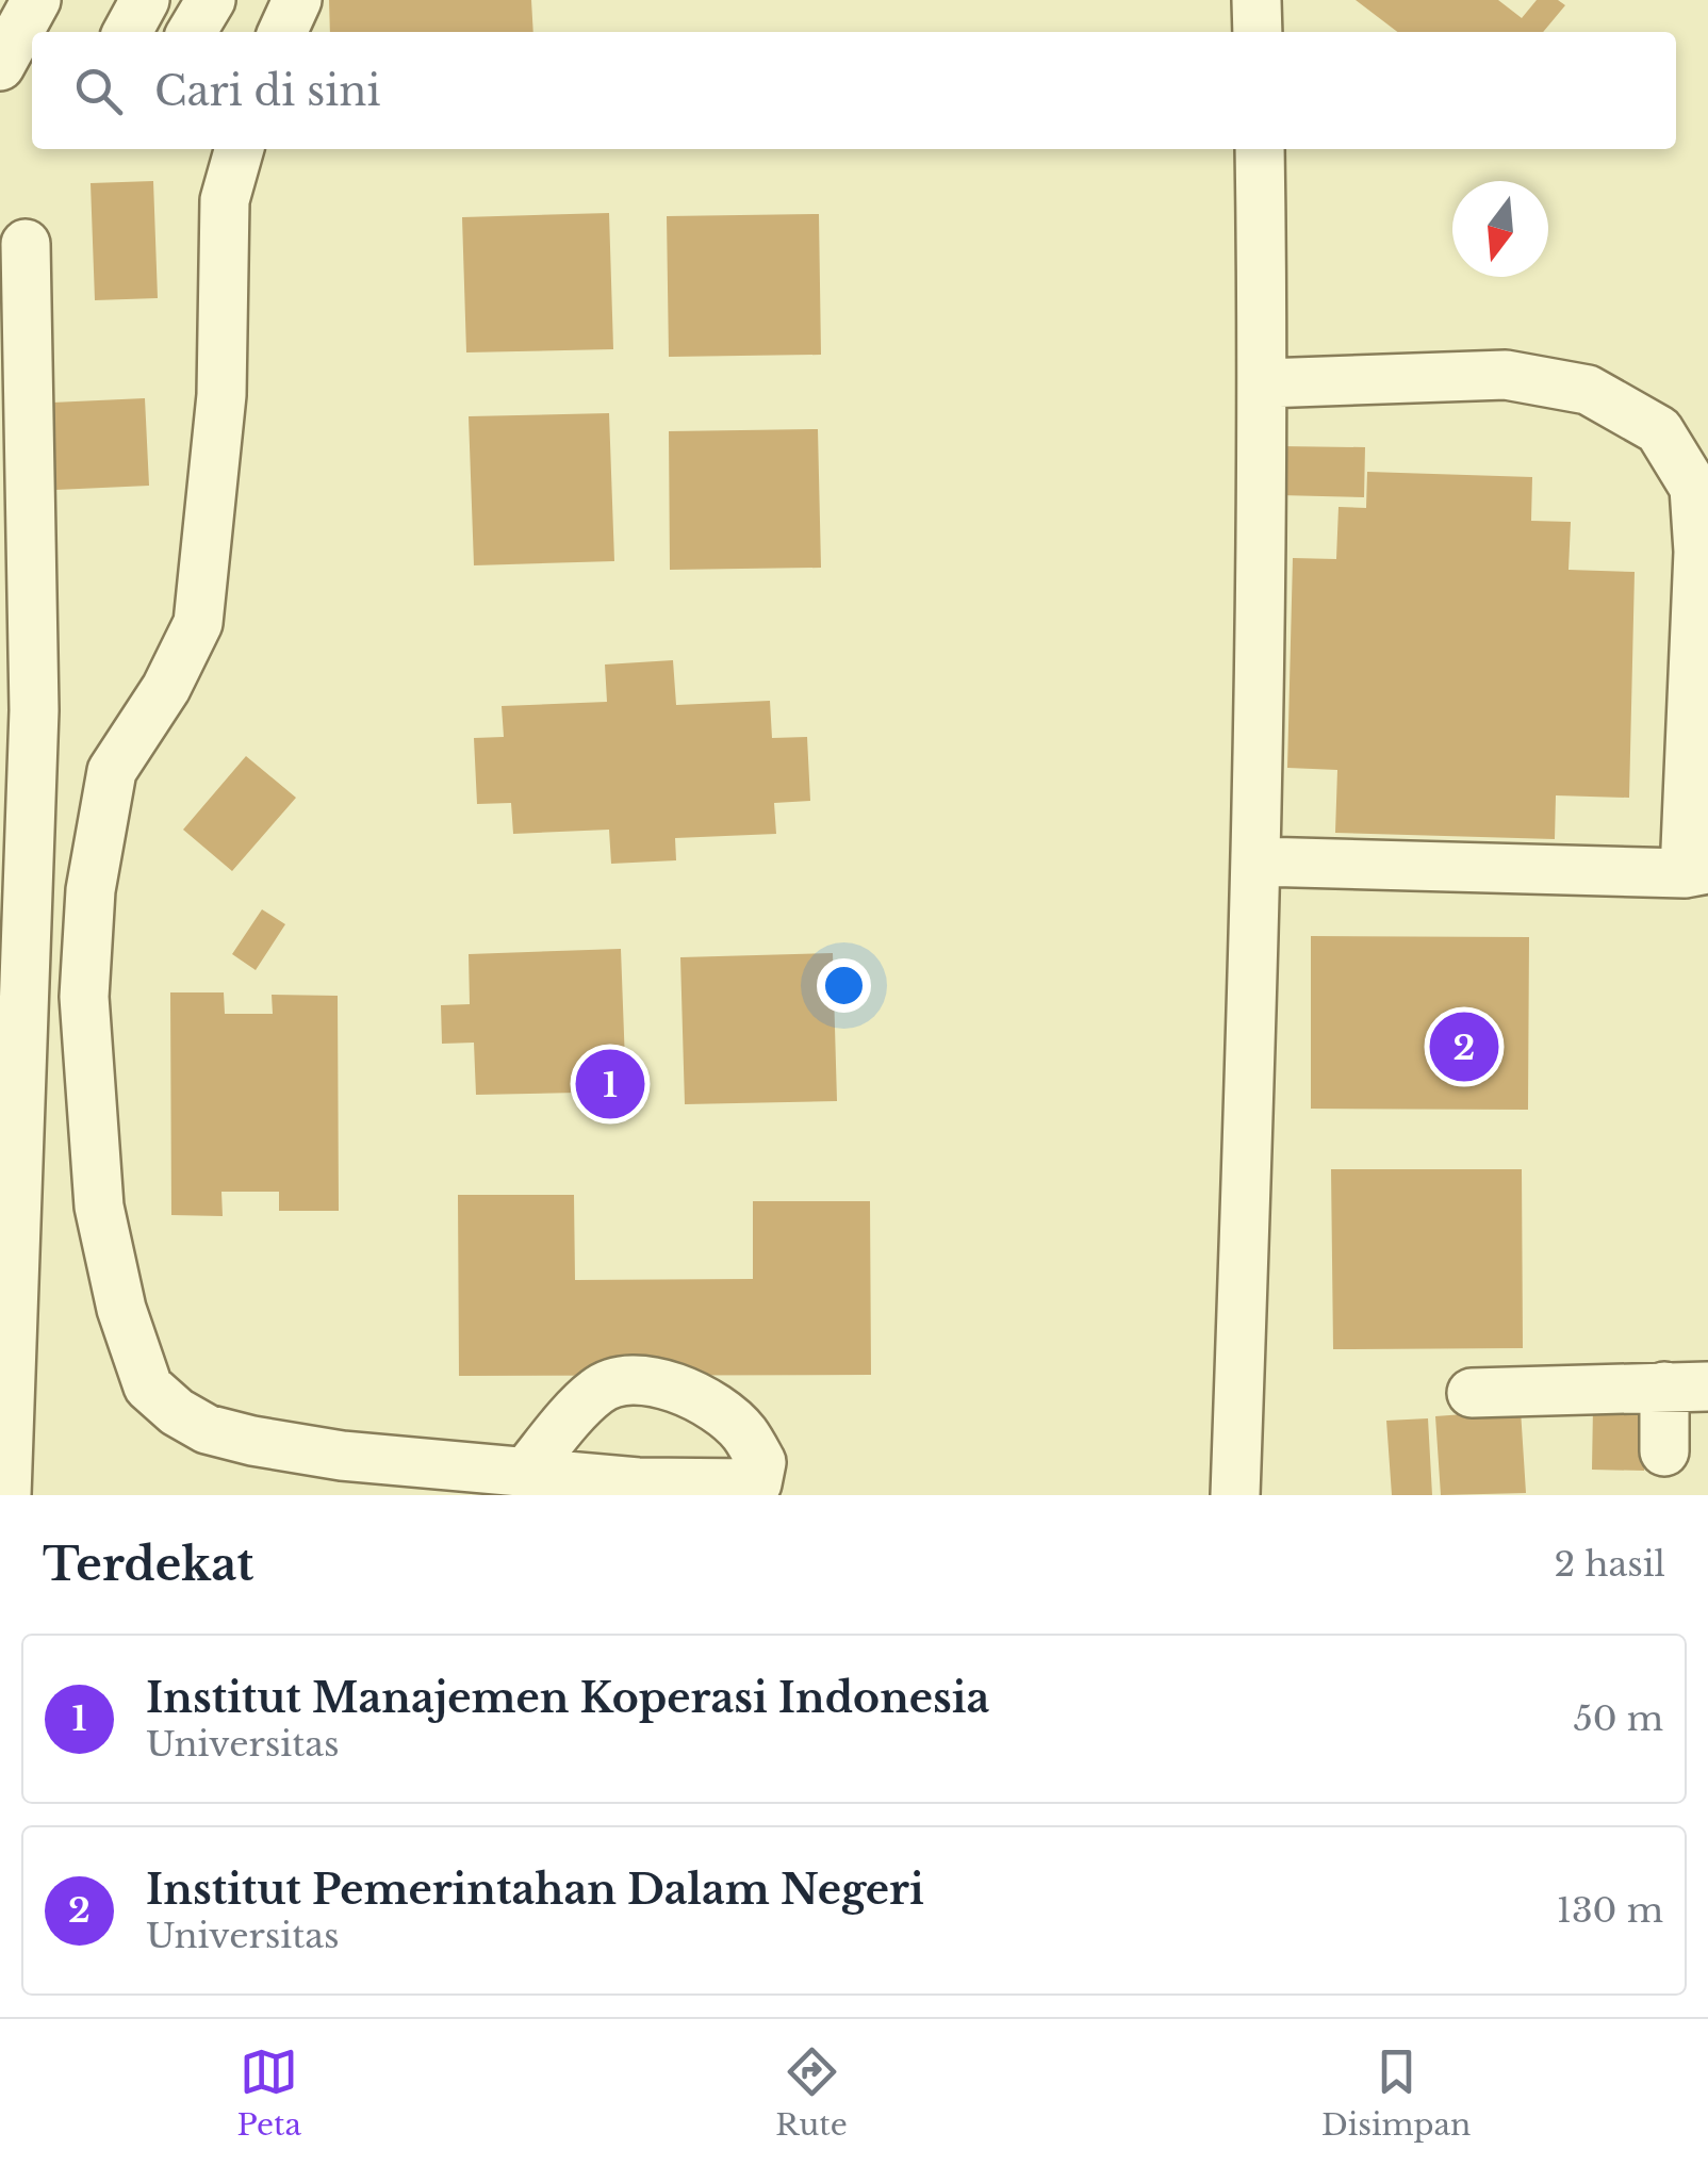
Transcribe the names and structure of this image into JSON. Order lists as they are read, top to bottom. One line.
{"north":"bottom","page":{"search":"Cari di sini","pins":["2","1"],"heading":["Terdekat","2 hasil"],"list":[{"mark":"1","name":"Institut Manajemen Koperasi Indonesia","note":"Universitas","value":"50 m"},{"mark":"2","name":"Institut Pemerintahan Dalam Negeri","note":"Universitas","value":"130 m"}],"nav":["Peta","Rute","Disimpan"]}}
